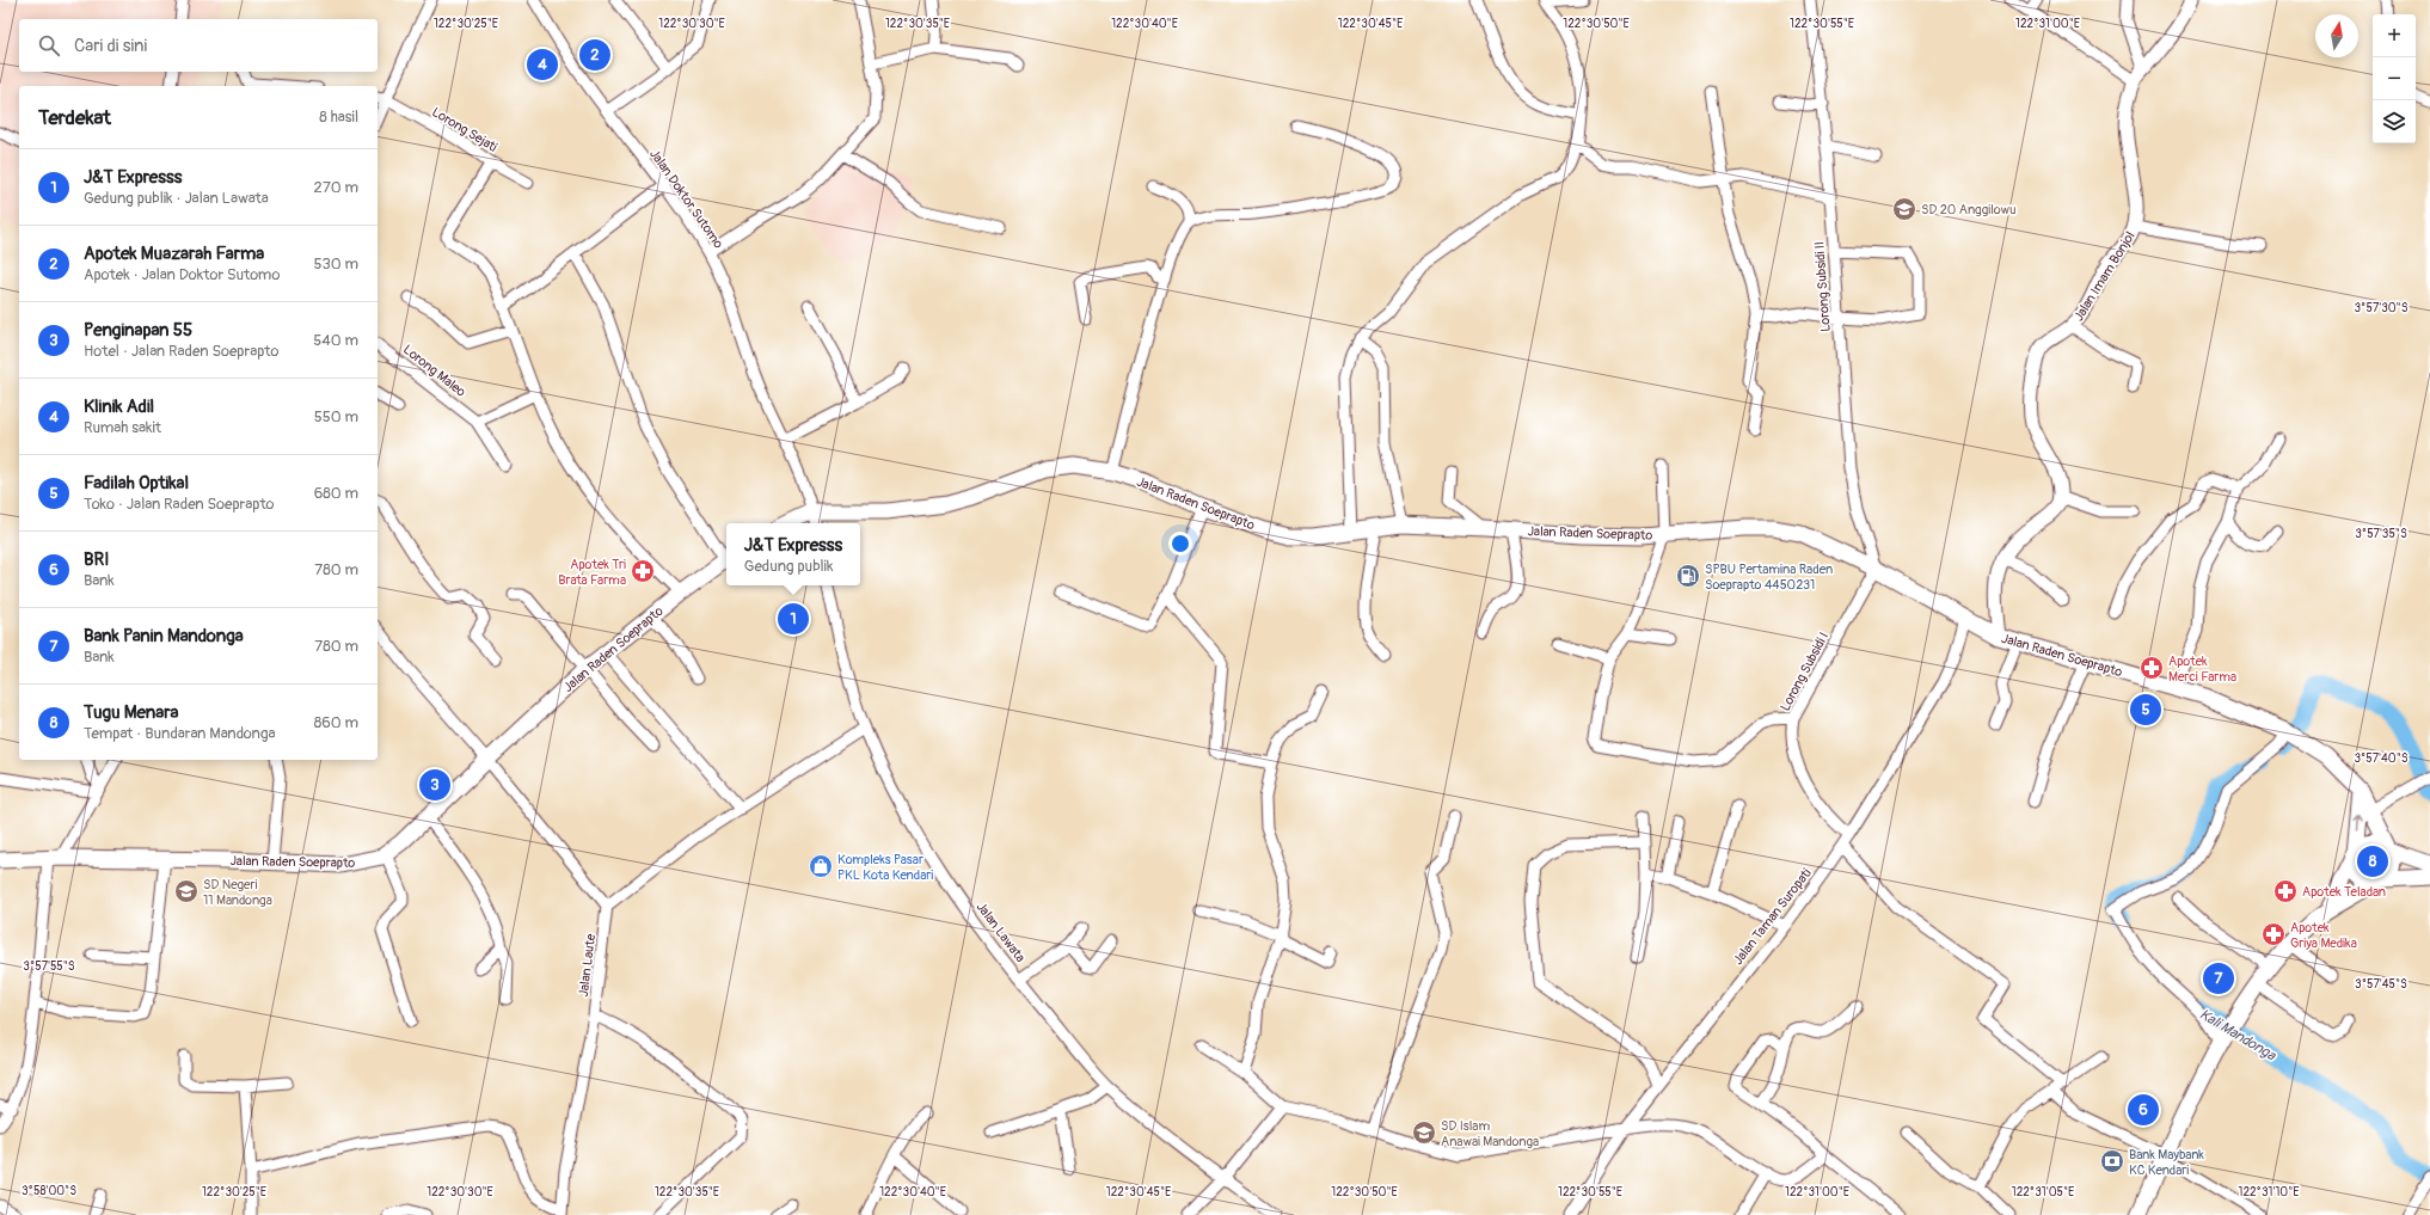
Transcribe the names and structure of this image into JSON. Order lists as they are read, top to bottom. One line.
{"streets":{"highway":["Jalan Raden Soeprapto"],"main road":["Jalan Imam Bonjol"],"street":["Lorong Sejati","Jalan Doktor Sutomo","Lorong Subsidi II","Lorong Maleo","Lorong Subsidi I","Jalan Taman Suropati","Jalan Lawata","Jalan Laute"]},"crossings":[["Jalan Doktor Sutomo","Jalan Raden Soeprapto"],["Lorong Subsidi II","Jalan Raden Soeprapto"],["Lorong Subsidi II","Lorong Subsidi I"],["Jalan Raden Soeprapto","Lorong Subsidi I"],["Jalan Raden Soeprapto","Jalan Taman Suropati"],["Lorong Subsidi I","Jalan Taman Suropati"]],"water":["Kali Mandonga"],"places":{"school or university":["SD 20 Anggilowu","SD Negeri 11 Mandonga","SD Islam Anawai Mandonga"],"pharmacy":["Apotek Tri Brata Farma","Apotek Merci Farma","Apotek Teladan","Apotek Griya Medika"],"fuel station":["SPBU Pertamina Raden Soeprapto 4450231"],"shop":["Kompleks Pasar PKL Kota Kendari"],"bank":["Bank Maybank KC Kendari"]},"north":"top","page":{"map_buttons":["+","−"],"search":"Cari di sini","pins":["2","4","1","5","3","8","7","6"],"heading":["Terdekat","8 hasil"],"list":[{"mark":"1","name":"J&T Expresss","note":"Gedung publik · Jalan Lawata","value":"270 m"},{"mark":"2","name":"Apotek Muazarah Farma","note":"Apotek · Jalan Doktor Sutomo","value":"530 m"},{"mark":"3","name":"Penginapan 55","note":"Hotel · Jalan Raden Soeprapto","value":"540 m"},{"mark":"4","name":"Klinik Adil","note":"Rumah sakit","value":"550 m"},{"mark":"5","name":"Fadilah Optikal","note":"Toko · Jalan Raden Soeprapto","value":"680 m"},{"mark":"6","name":"BRI","note":"Bank","value":"780 m"},{"mark":"7","name":"Bank Panin Mandonga","note":"Bank","value":"780 m"},{"mark":"8","name":"Tugu Menara","note":"Tempat · Bundaran Mandonga","value":"860 m"}],"popup":["J&T Expresss","Gedung publik"]},"coordinates":["122°30'25\"E","122°30'30\"E","122°30'35\"E","122°30'40\"E","122°30'45\"E","122°30'50\"E","122°30'55\"E","122°31'00\"E","3°57'30\"S","3°57'35\"S","3°57'40\"S","3°57'55\"S","3°57'45\"S","3°58'00\"S","122°31'05\"E","122°31'10\"E"]}
